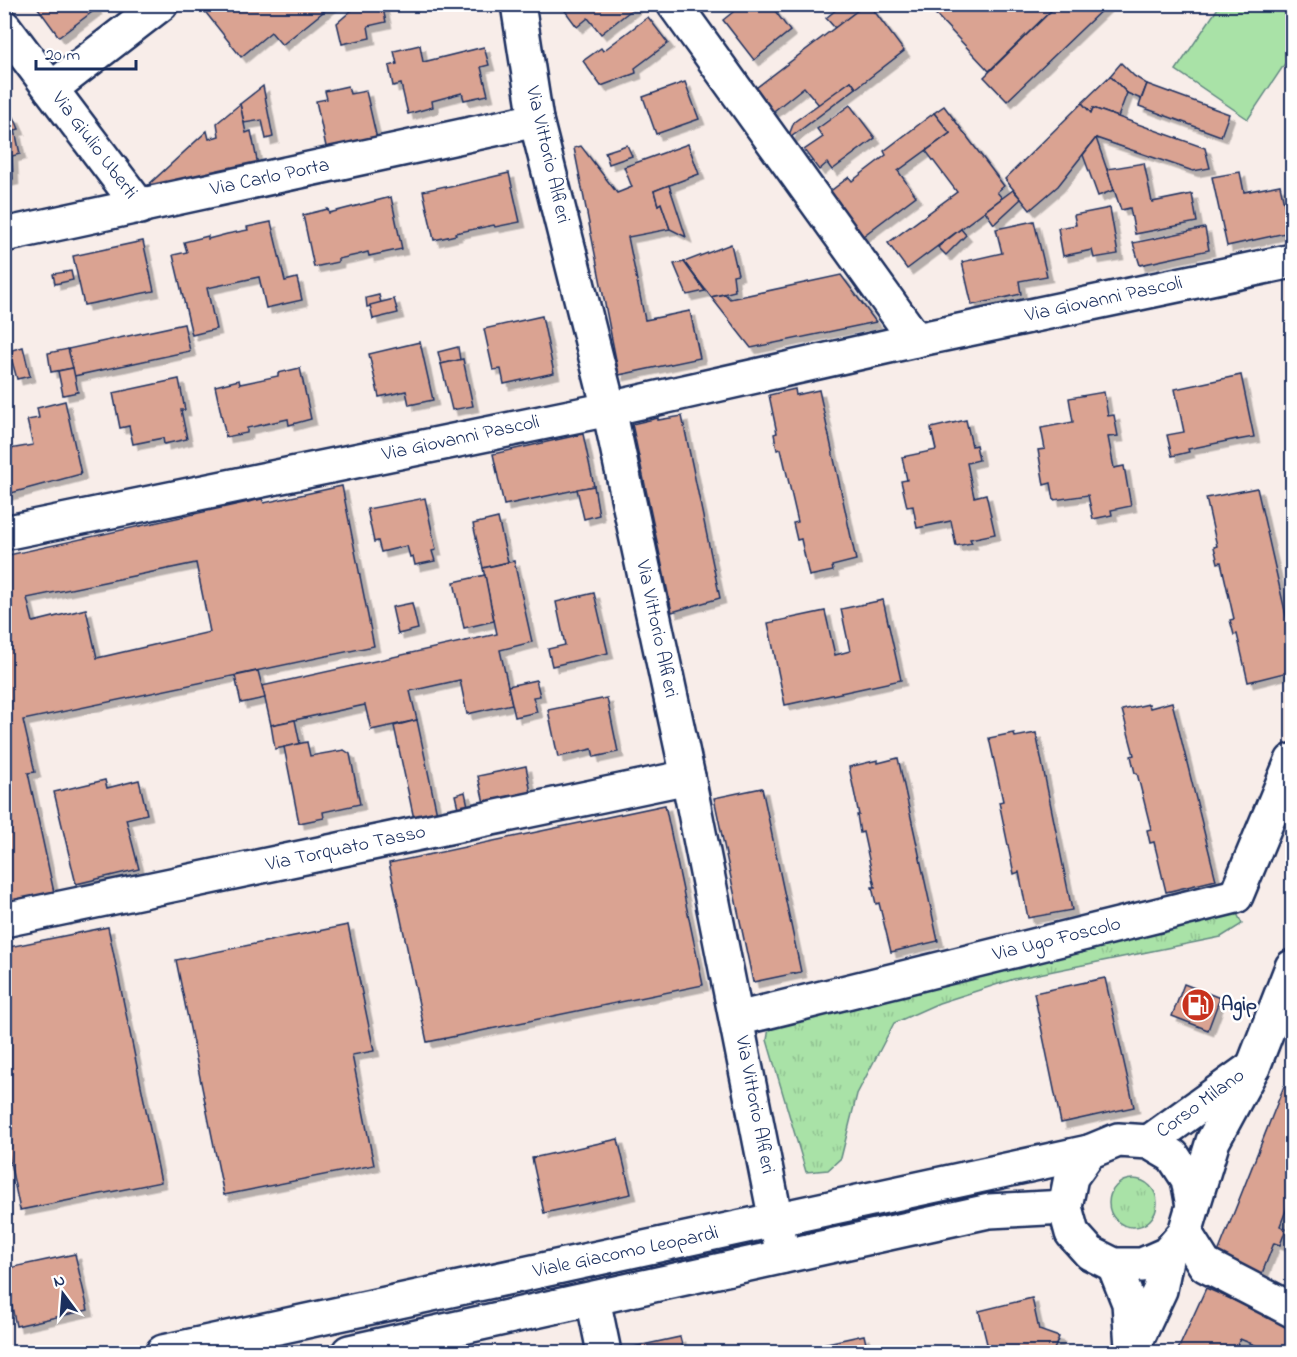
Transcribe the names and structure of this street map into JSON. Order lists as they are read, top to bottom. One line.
{"streets":{"street":["Via Giulio Uberti","Via Vittorio Alfieri","Via Carlo Porta","Via Giovanni Pascoli","Via Torquato Tasso","Via Ugo Foscolo","Corso Milano","Viale Giacomo Leopardi"]},"crossings":[["Via Giulio Uberti","Via Carlo Porta"],["Via Vittorio Alfieri","Via Carlo Porta"],["Via Vittorio Alfieri","Via Giovanni Pascoli"],["Via Vittorio Alfieri","Via Torquato Tasso"],["Via Vittorio Alfieri","Via Ugo Foscolo"],["Via Vittorio Alfieri","Viale Giacomo Leopardi"],["Corso Milano","Viale Giacomo Leopardi"]],"places":{"fuel station":["Agip"]},"scale_bar":"20 m","north":"top"}
